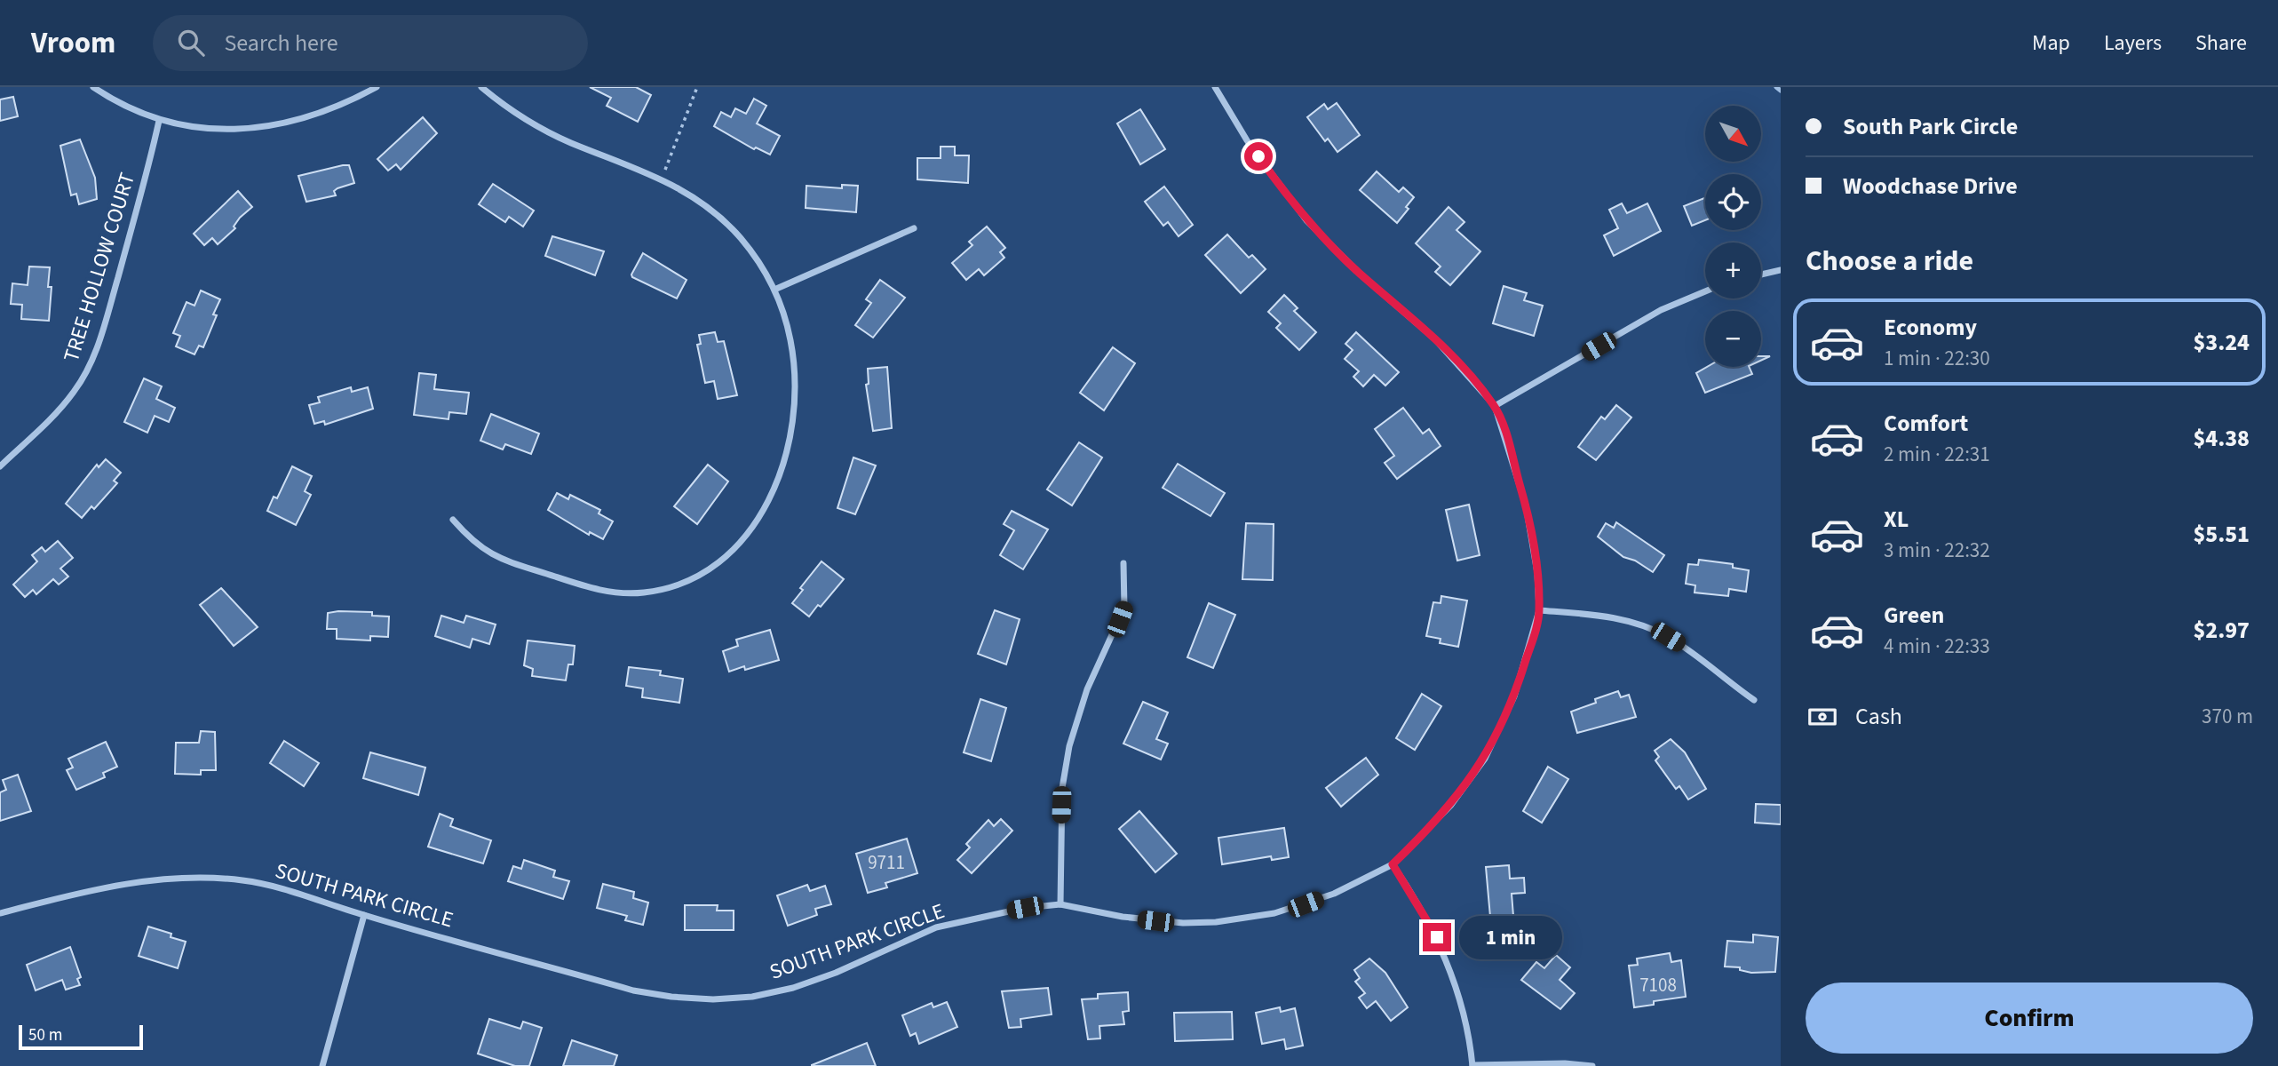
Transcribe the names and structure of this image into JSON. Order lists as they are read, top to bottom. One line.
{"streets":{"street":["TREE HOLLOW COURT","SOUTH PARK CIRCLE"]},"house_numbers":["9711","7108"],"scale_bar":"50 m","north":"bottom right","page":{"header":"Vroom","search":"Search here","nav":["Map","Layers","Share"],"banner":["South Park Circle","Woodchase Drive"],"map_buttons":["+","−"],"heading":"Choose a ride","list":[{"name":"Economy","note":"1 min · 22:30","value":"$3.24"},{"name":"Comfort","note":"2 min · 22:31","value":"$4.38"},{"name":"XL","note":"3 min · 22:32","value":"$5.51"},{"name":"Green","note":"4 min · 22:33","value":"$2.97"}],"pay":["Cash","370 m"],"bubble":"1 min","buttons":"Confirm","scale":"50 m"}}
